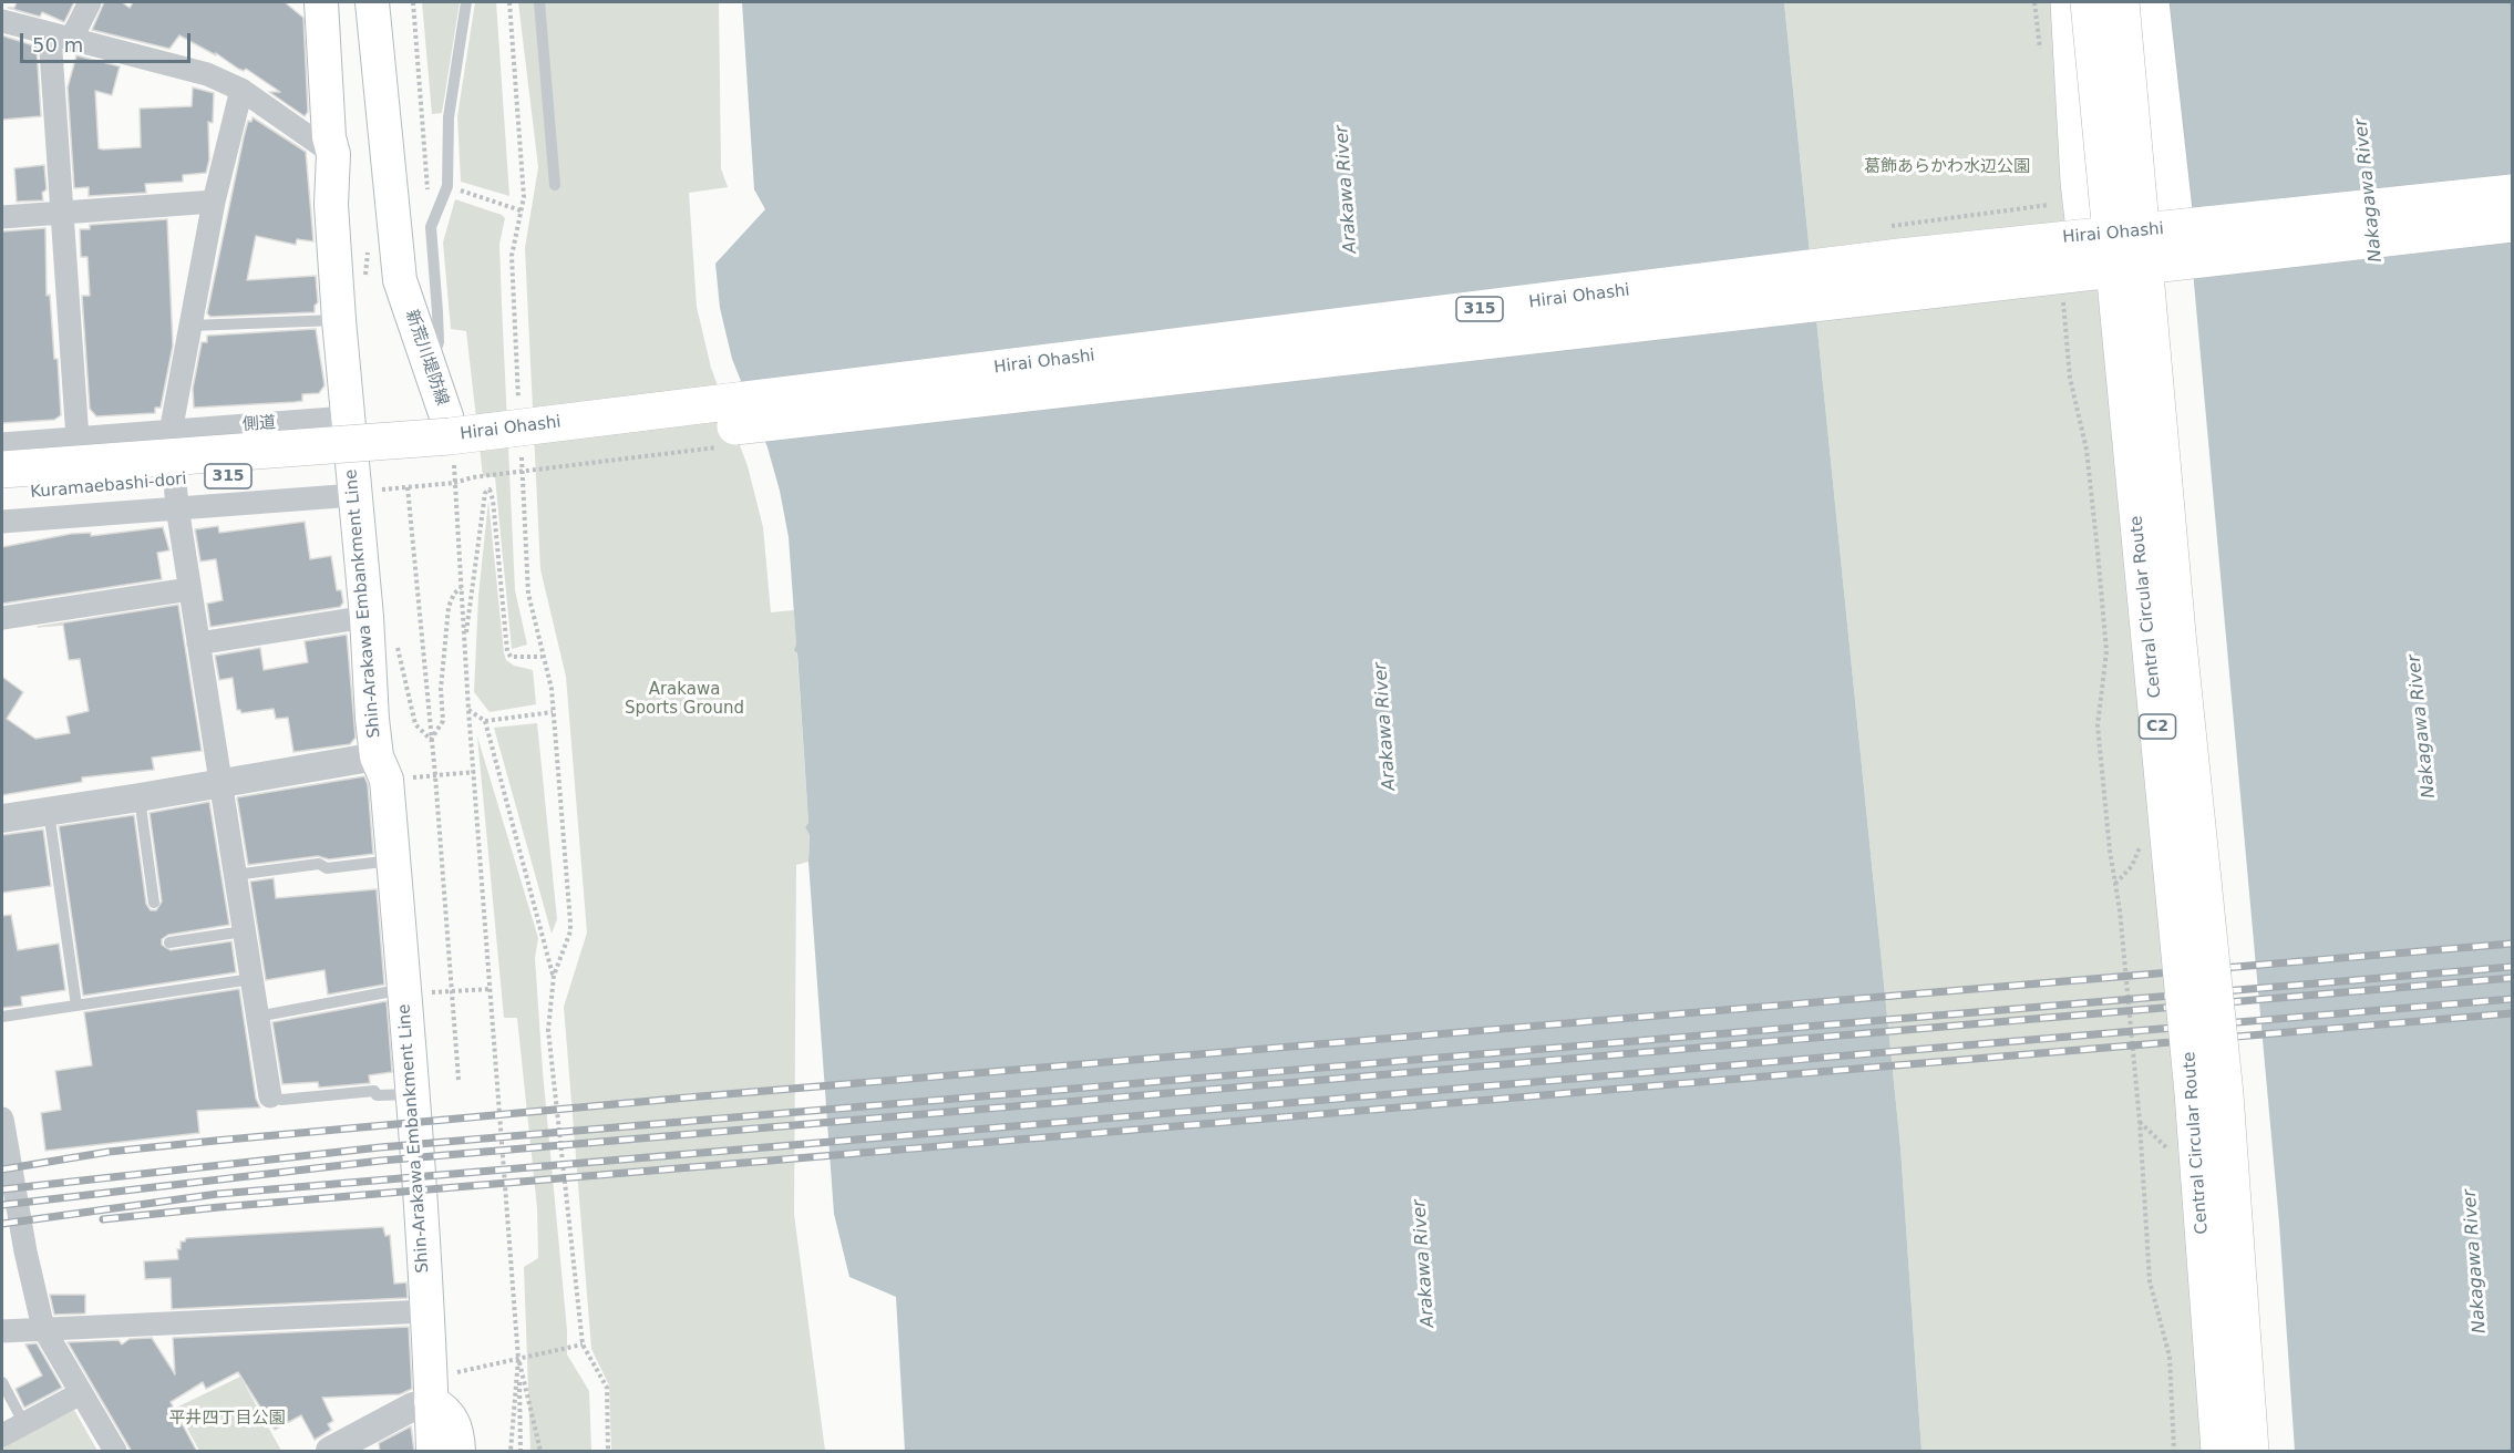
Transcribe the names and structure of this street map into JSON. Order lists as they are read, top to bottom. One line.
{"streets":{"main road":["Hirai Ohashi","315","新荒川堤防線","Kuramaebashi-dori","Shin-Arakawa Embankment Line","Central Circular Route","C2"],"street":["側道"]},"crossings":[["Hirai Ohashi","新荒川堤防線"],["Hirai Ohashi","Kuramaebashi-dori"],["新荒川堤防線","Kuramaebashi-dori"],["側道","Kuramaebashi-dori"],["側道","Shin-Arakawa Embankment Line"]],"water":["Arakawa River","Nakagawa River"],"parks":["葛飾あらかわ水辺公園","Arakawa Sports Ground","平井四丁目公園"],"scale_bar":"50 m"}
